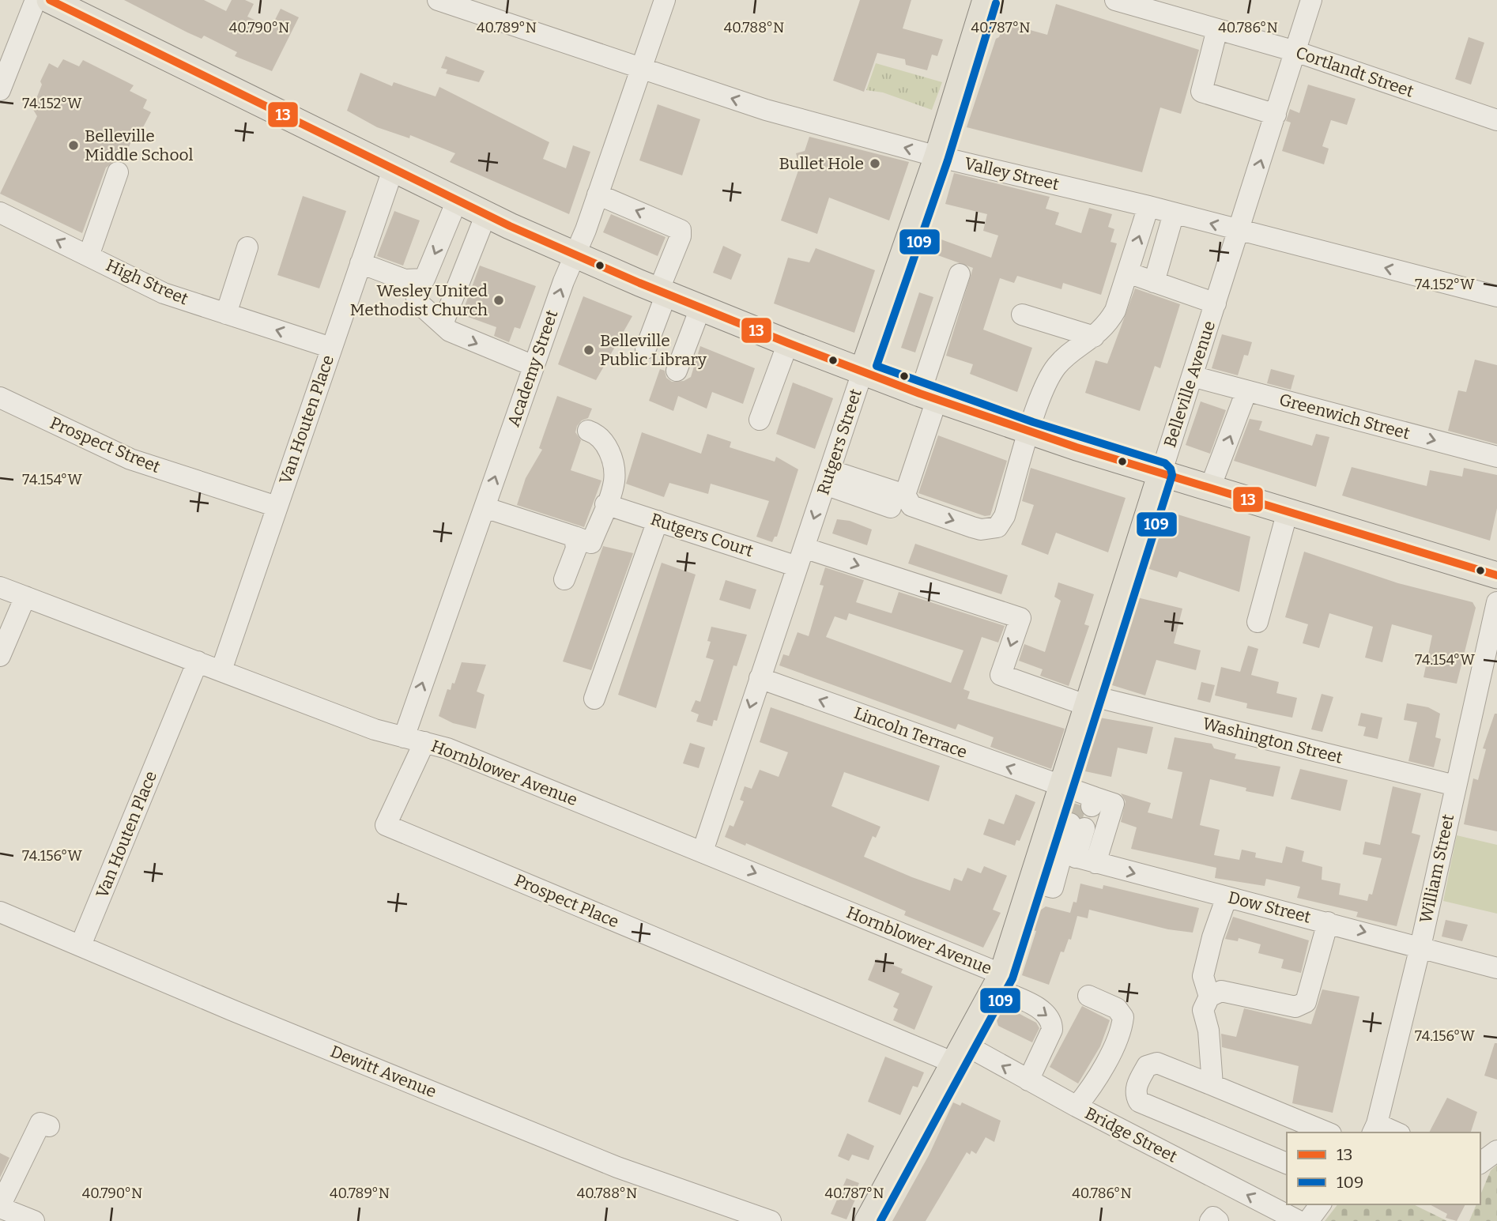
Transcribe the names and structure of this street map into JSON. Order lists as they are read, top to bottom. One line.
{"streets":{"main road":["Belleville Avenue","Rutgers Street"],"street":["Cortlandt Street","Valley Street","High Street","Academy Street","Greenwich Street","Van Houten Place","Prospect Street","Rutgers Court","Lincoln Terrace","Washington Street","Hornblower Avenue","William Street","Prospect Place","Dow Street","Dewitt Avenue","Bridge Street"]},"crossings":[["Cortlandt Street","Belleville Avenue"],["Valley Street","Academy Street"],["Valley Street","Belleville Avenue"],["Valley Street","Rutgers Street"],["High Street","Van Houten Place"],["Academy Street","Hornblower Avenue"],["Belleville Avenue","Greenwich Street"],["Belleville Avenue","Rutgers Court"],["Belleville Avenue","Lincoln Terrace"],["Belleville Avenue","Washington Street"],["Belleville Avenue","Hornblower Avenue"],["Belleville Avenue","Prospect Place"],["Belleville Avenue","Dow Street"],["Belleville Avenue","Bridge Street"],["Van Houten Place","Prospect Street"],["Van Houten Place","Hornblower Avenue"],["Van Houten Place","Dewitt Avenue"],["Rutgers Street","Rutgers Court"],["Rutgers Street","Lincoln Terrace"],["Rutgers Street","Hornblower Avenue"],["Rutgers Court","Washington Street"],["Lincoln Terrace","Dow Street"],["Washington Street","William Street"],["Hornblower Avenue","Prospect Place"],["Hornblower Avenue","Bridge Street"],["William Street","Dow Street"],["Prospect Place","Bridge Street"]],"one_way":["Valley Street","High Street","Greenwich Street","Rutgers Court","Lincoln Terrace","Dow Street"],"places":["Belleville Middle School","Bullet Hole","Wesley United Methodist Church","Belleville Public Library"],"lines":["transit line 13","transit line 109"],"legend":["13","109"],"coordinates":["40.790°N","40.789°N","40.788°N","40.787°N","40.786°N","74.152°W","74.154°W","74.156°W"]}
